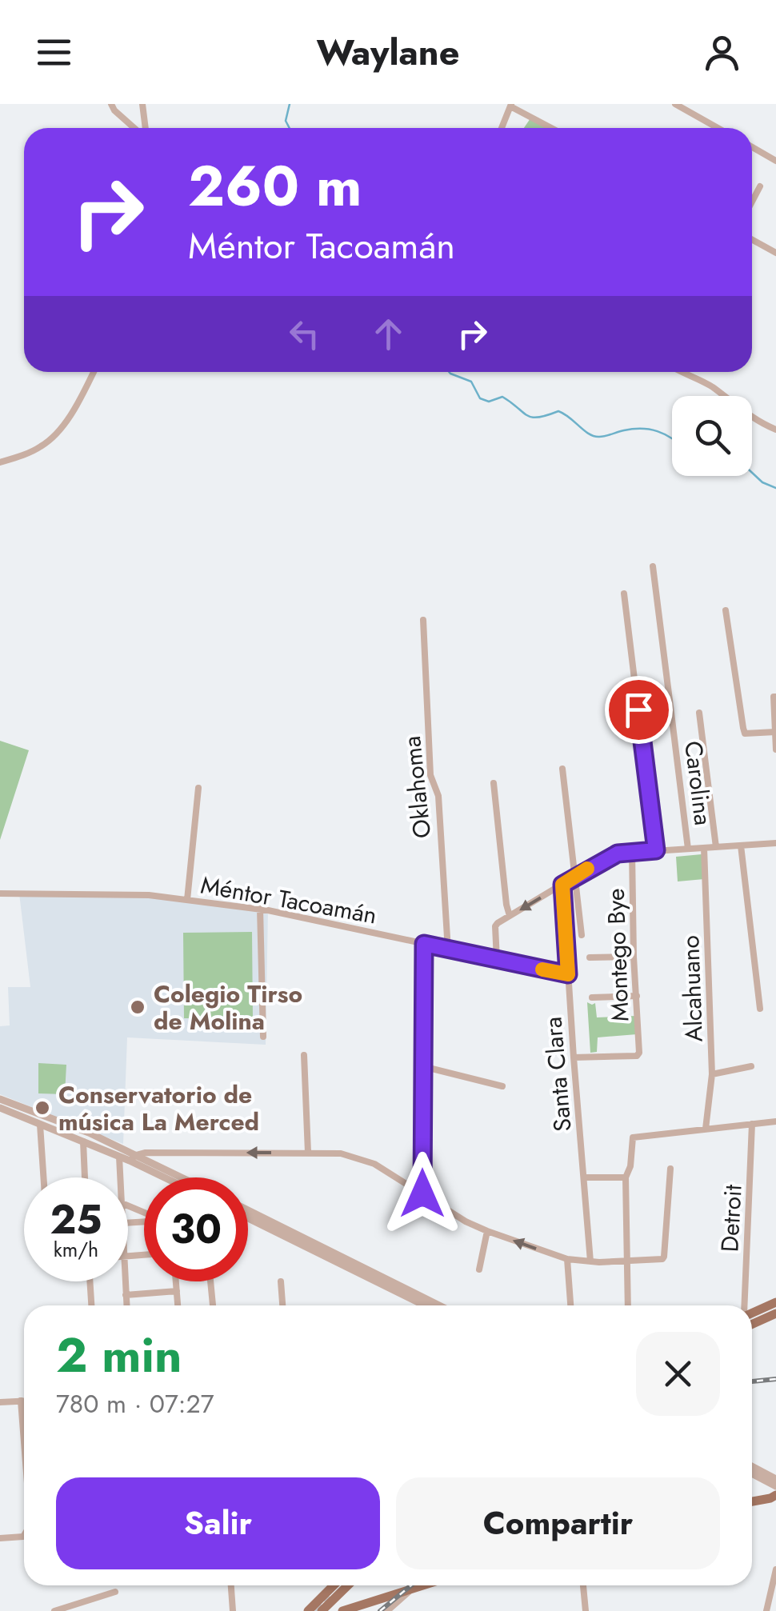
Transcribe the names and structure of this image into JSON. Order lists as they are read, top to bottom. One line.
{"streets":{"street":["Carolina","Oklahoma","Méntor Tacoamán","Montego Bye","Alcahuano","Santa Clara","Detroit"]},"crossings":[["Oklahoma","Méntor Tacoamán"],["Méntor Tacoamán","Santa Clara"],["Montego Bye","Santa Clara"]],"places":["Colegio Tirso de Molina","Conservatorio de música La Merced"],"page":{"header":"Waylane","turn":["260 m","Méntor Tacoamán"],"speed":"25 km/h","limit":"30","heading":["2 min","780 m · 07:27"],"buttons":["Salir","Compartir"]}}
